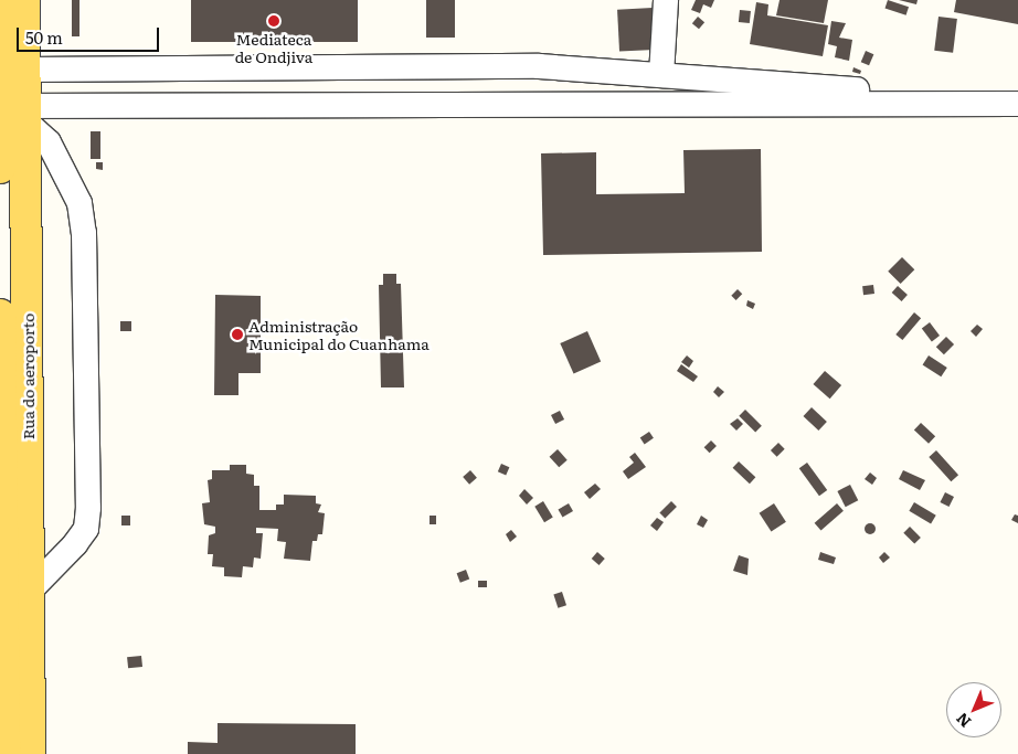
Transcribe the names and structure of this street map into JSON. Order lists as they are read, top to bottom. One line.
{"streets":{"main road":["Rua do aeroporto"]},"places":["Mediateca de Ondjiva","Administração Municipal do Cuanhama"],"scale_bar":"50 m","north":"bottom left"}
